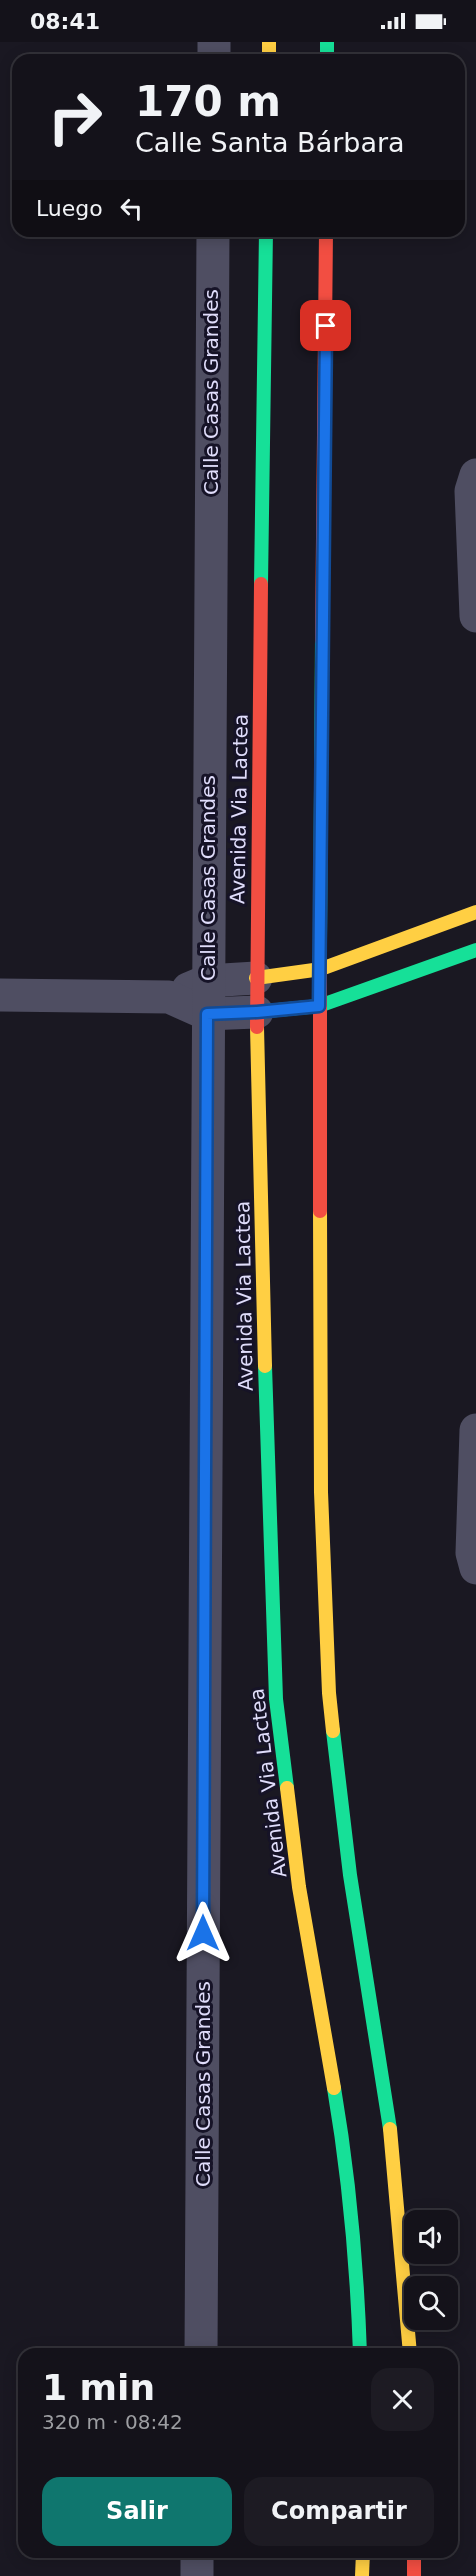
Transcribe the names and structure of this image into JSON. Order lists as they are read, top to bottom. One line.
{"streets":{"main road":["Avenida Via Lactea"],"street":["Calle Casas Grandes"]},"page":{"status":"08:41","turn":["170 m","Calle Santa Bárbara"],"then":"Luego","heading":["1 min","320 m · 08:42"],"buttons":["Salir","Compartir"]}}
